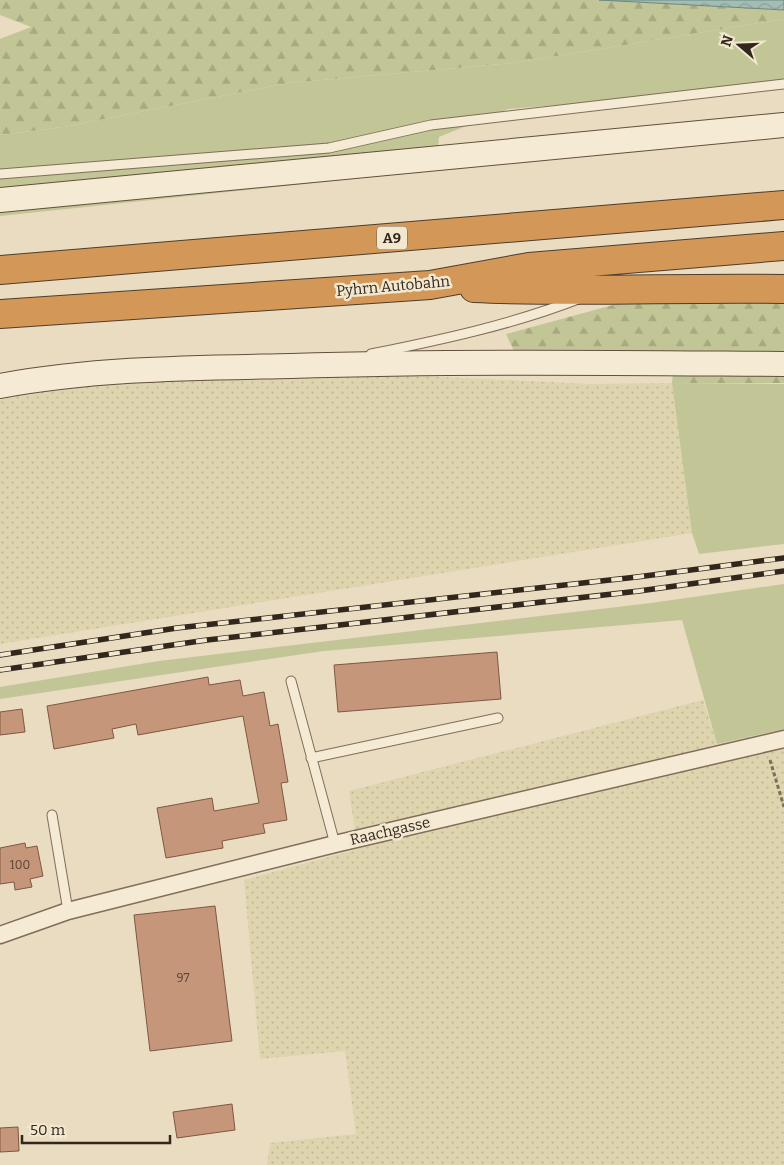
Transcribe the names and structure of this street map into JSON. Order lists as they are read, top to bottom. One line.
{"streets":{"highway":["A9","Pyhrn Autobahn"],"street":["Raachgasse"]},"house_numbers":["100","97"],"scale_bar":"50 m","north":"left"}
